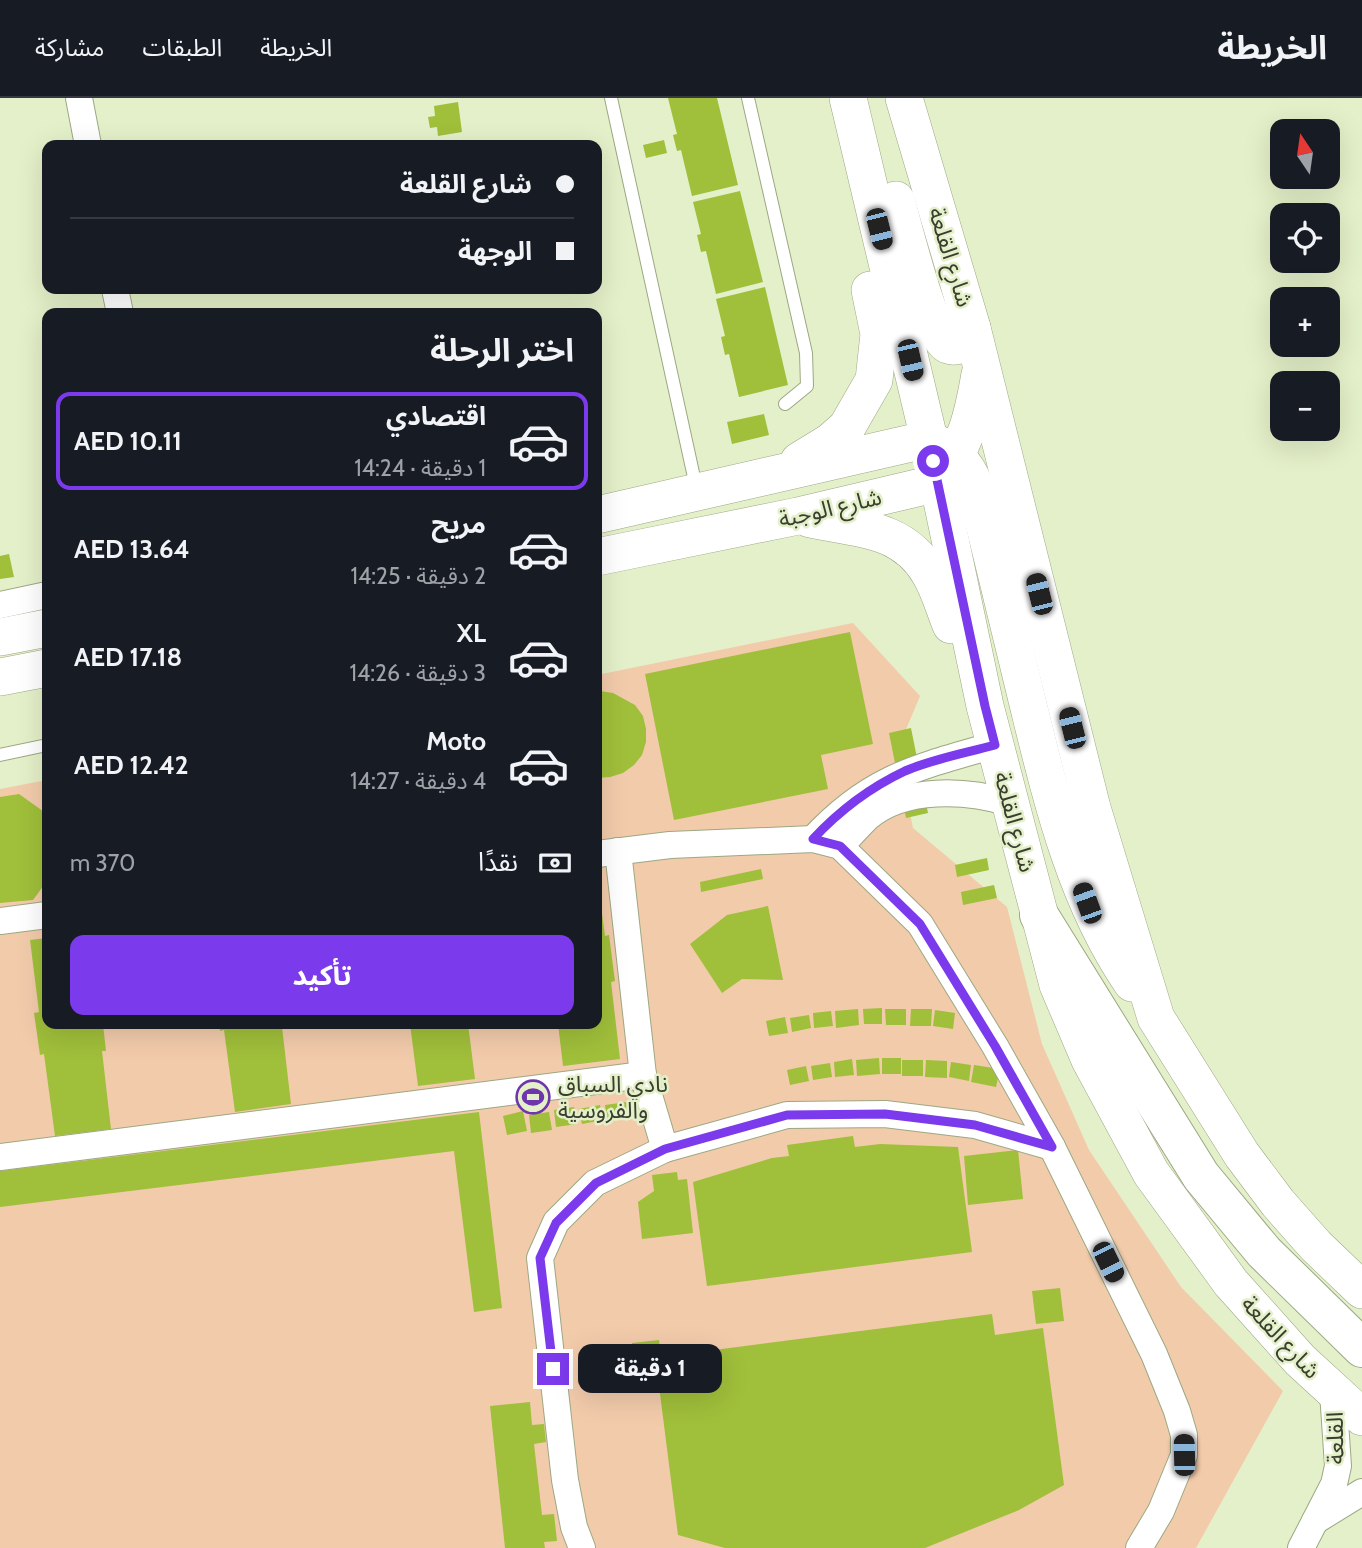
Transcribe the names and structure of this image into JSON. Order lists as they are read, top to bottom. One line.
{"streets":{"main road":["شارع القلعة","شارع الوجبة"],"street":["القلعة"]},"crossings":[["شارع القلعة","شارع الوجبة"],["شارع القلعة","القلعة"]],"places":{"sports":["نادي السباق والفروسية"]},"north":"top","page":{"header":"الخريطة","nav":["الخريطة","الطبقات","مشاركة"],"map_buttons":["+","−"],"banner":["شارع القلعة","الوجهة"],"heading":"اختر الرحلة","list":[{"name":"اقتصادي","note":"1 دقيقة · 14:24","value":"AED 10.11"},{"name":"مريح","note":"2 دقيقة · 14:25","value":"AED 13.64"},{"name":"XL","note":"3 دقيقة · 14:26","value":"AED 17.18"},{"name":"Moto","note":"4 دقيقة · 14:27","value":"AED 12.42"}],"pay":["نقدًا","370 m"],"buttons":"تأكيد","bubble":"1 دقيقة"}}
